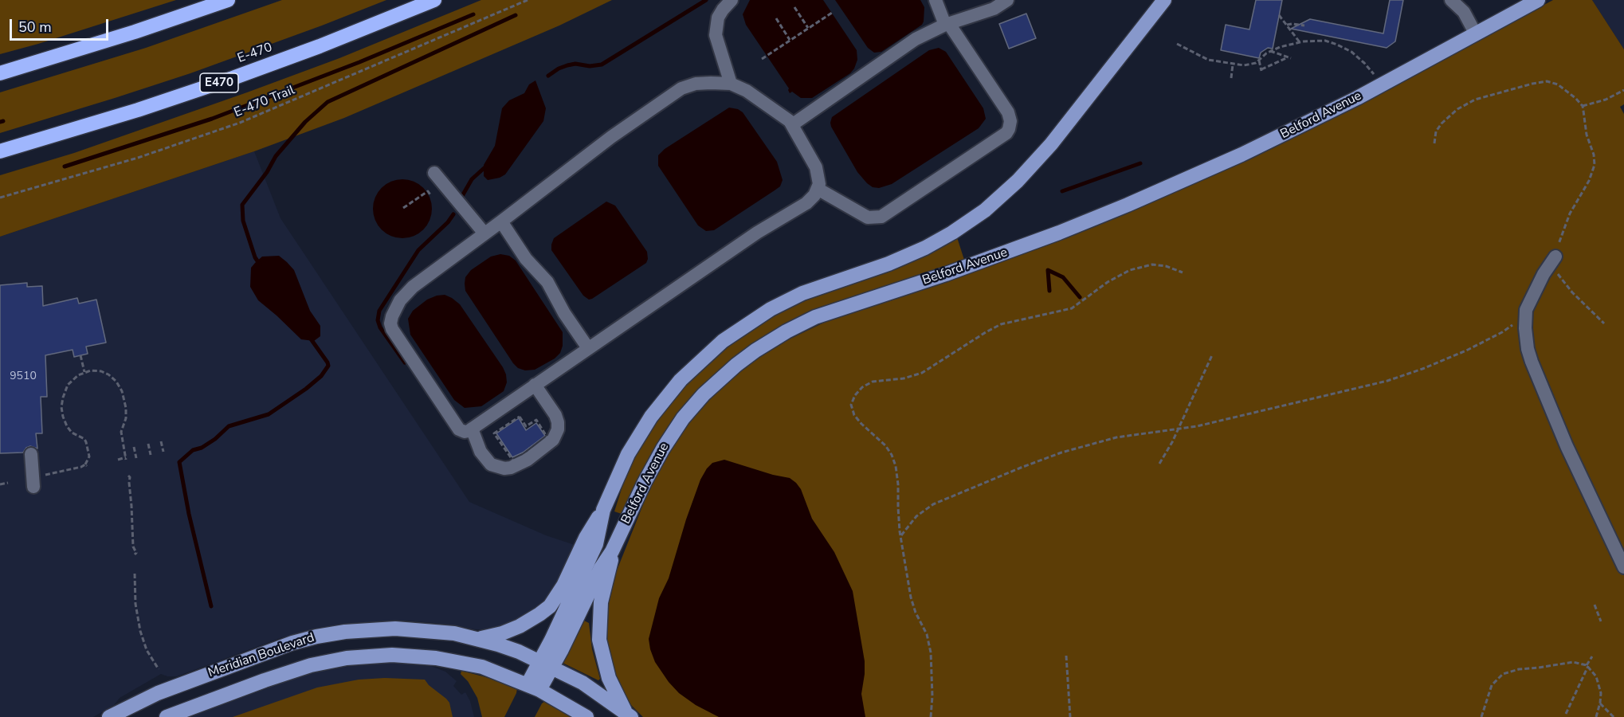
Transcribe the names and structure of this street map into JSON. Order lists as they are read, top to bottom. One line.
{"streets":{"highway":["E-470","E470"],"main road":["Belford Avenue","Meridian Boulevard"],"path":["E-470 Trail"]},"crossings":[["Belford Avenue","Meridian Boulevard"]],"house_numbers":["9510"],"scale_bar":"50 m"}
